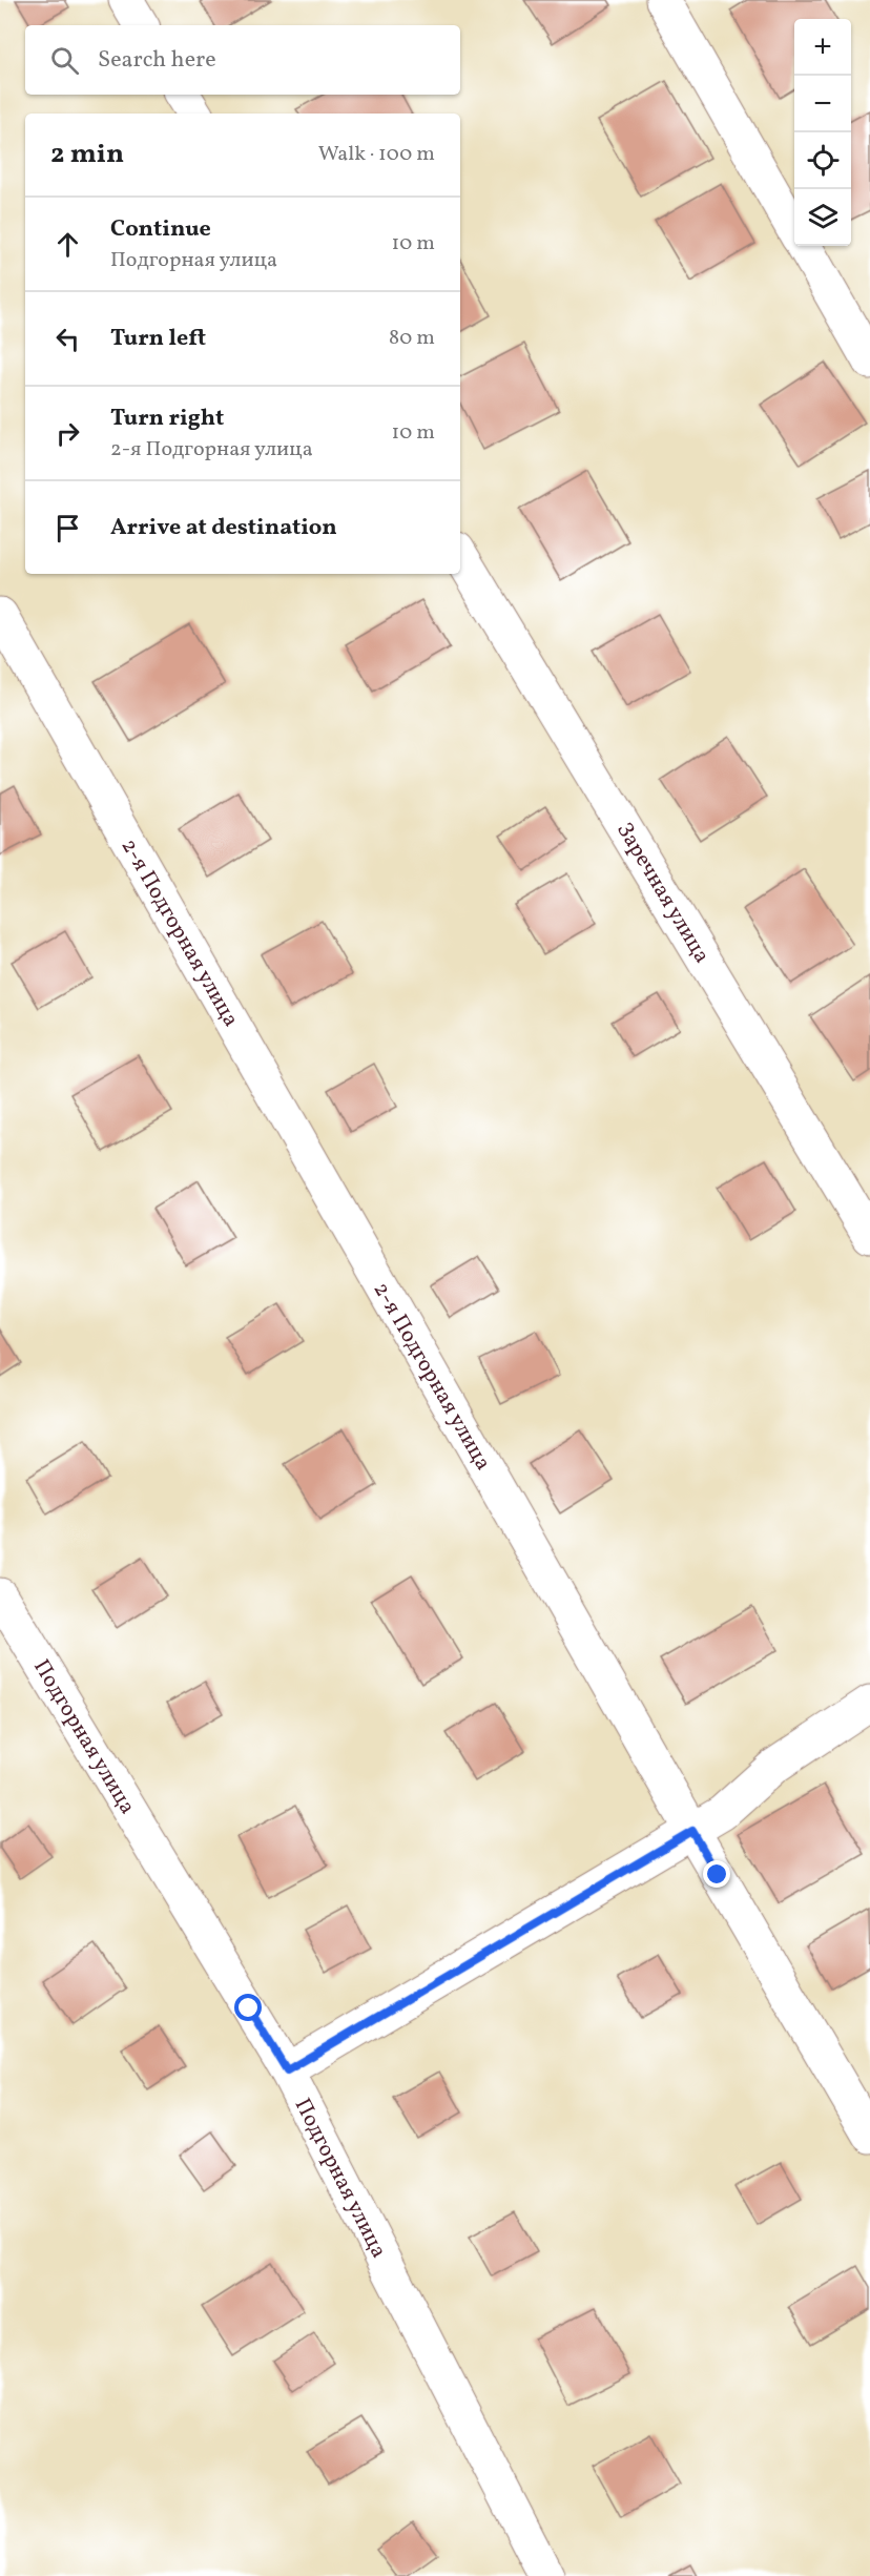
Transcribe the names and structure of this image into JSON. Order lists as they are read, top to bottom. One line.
{"streets":{"street":["Заречная улица","2-я Подгорная улица","Подгорная улица"]},"page":{"map_buttons":["+","−"],"search":"Search here","heading":["2 min","Walk · 100 m"],"list":[["Continue","Подгорная улица","10 m"],["Turn left","80 m"],["Turn right","2-я Подгорная улица","10 m"],"Arrive at destination"]}}
